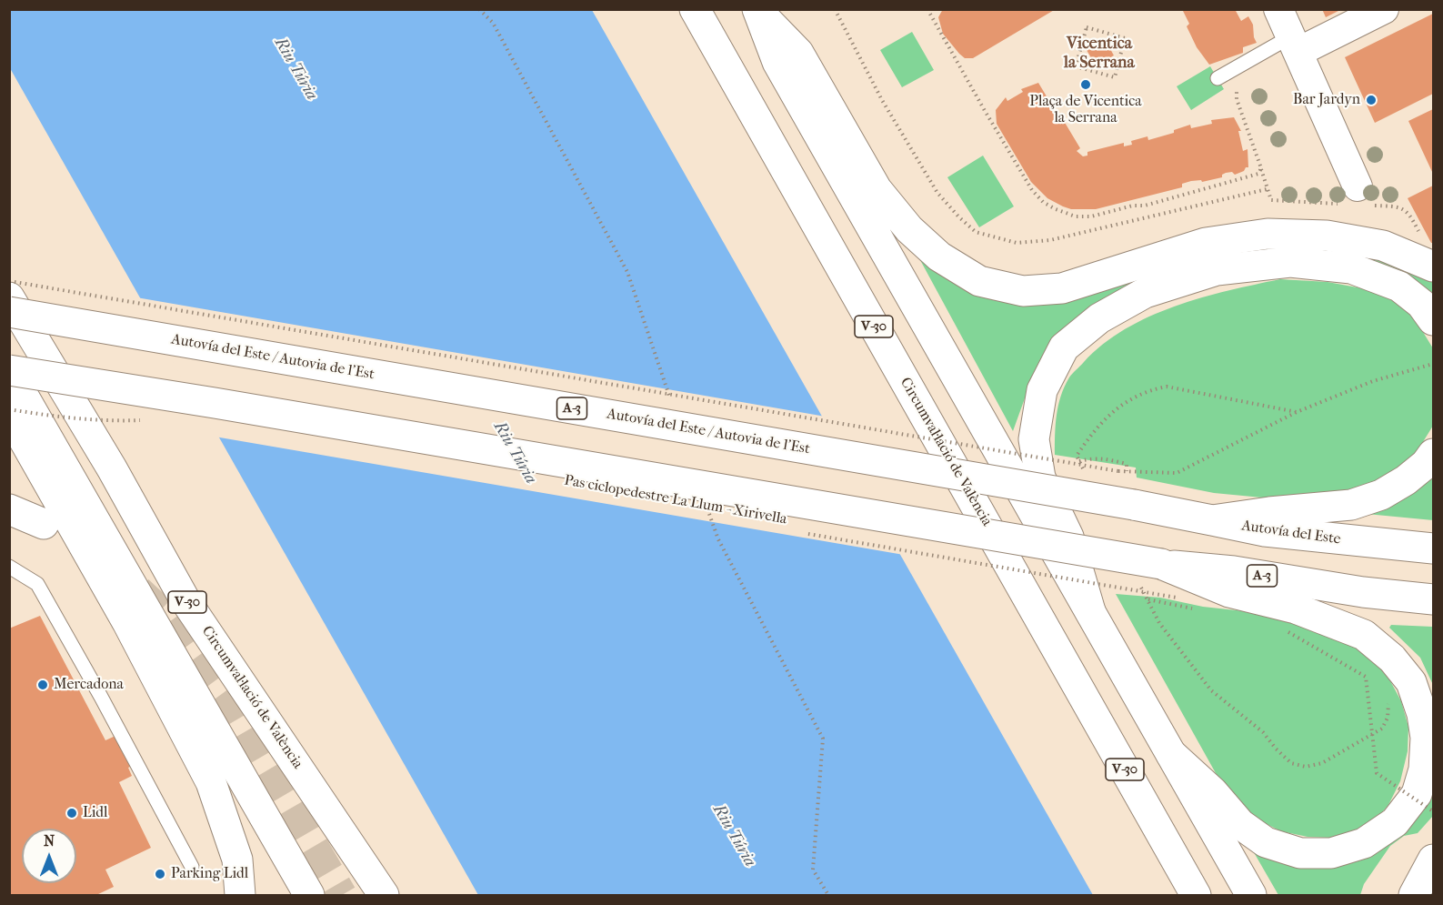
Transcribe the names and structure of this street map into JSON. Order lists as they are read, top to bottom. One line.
{"streets":{"main road":["V-30","Autovía del Este / Autovia de l'Est","A-3","Circumval·lació de València","Autovía del Este"],"path":["Pas ciclopedestre La Llum - Xirivella"]},"crossings":[["V-30","A-3"],["Autovía del Este / Autovia de l'Est","Autovía del Este"]],"districts":["Vicentica la Serrana"],"water":["Riu Túria"],"places":["Plaça de Vicentica la Serrana","Bar Jardyn","Mercadona","Lidl","Parking Lidl"],"north":"top"}
